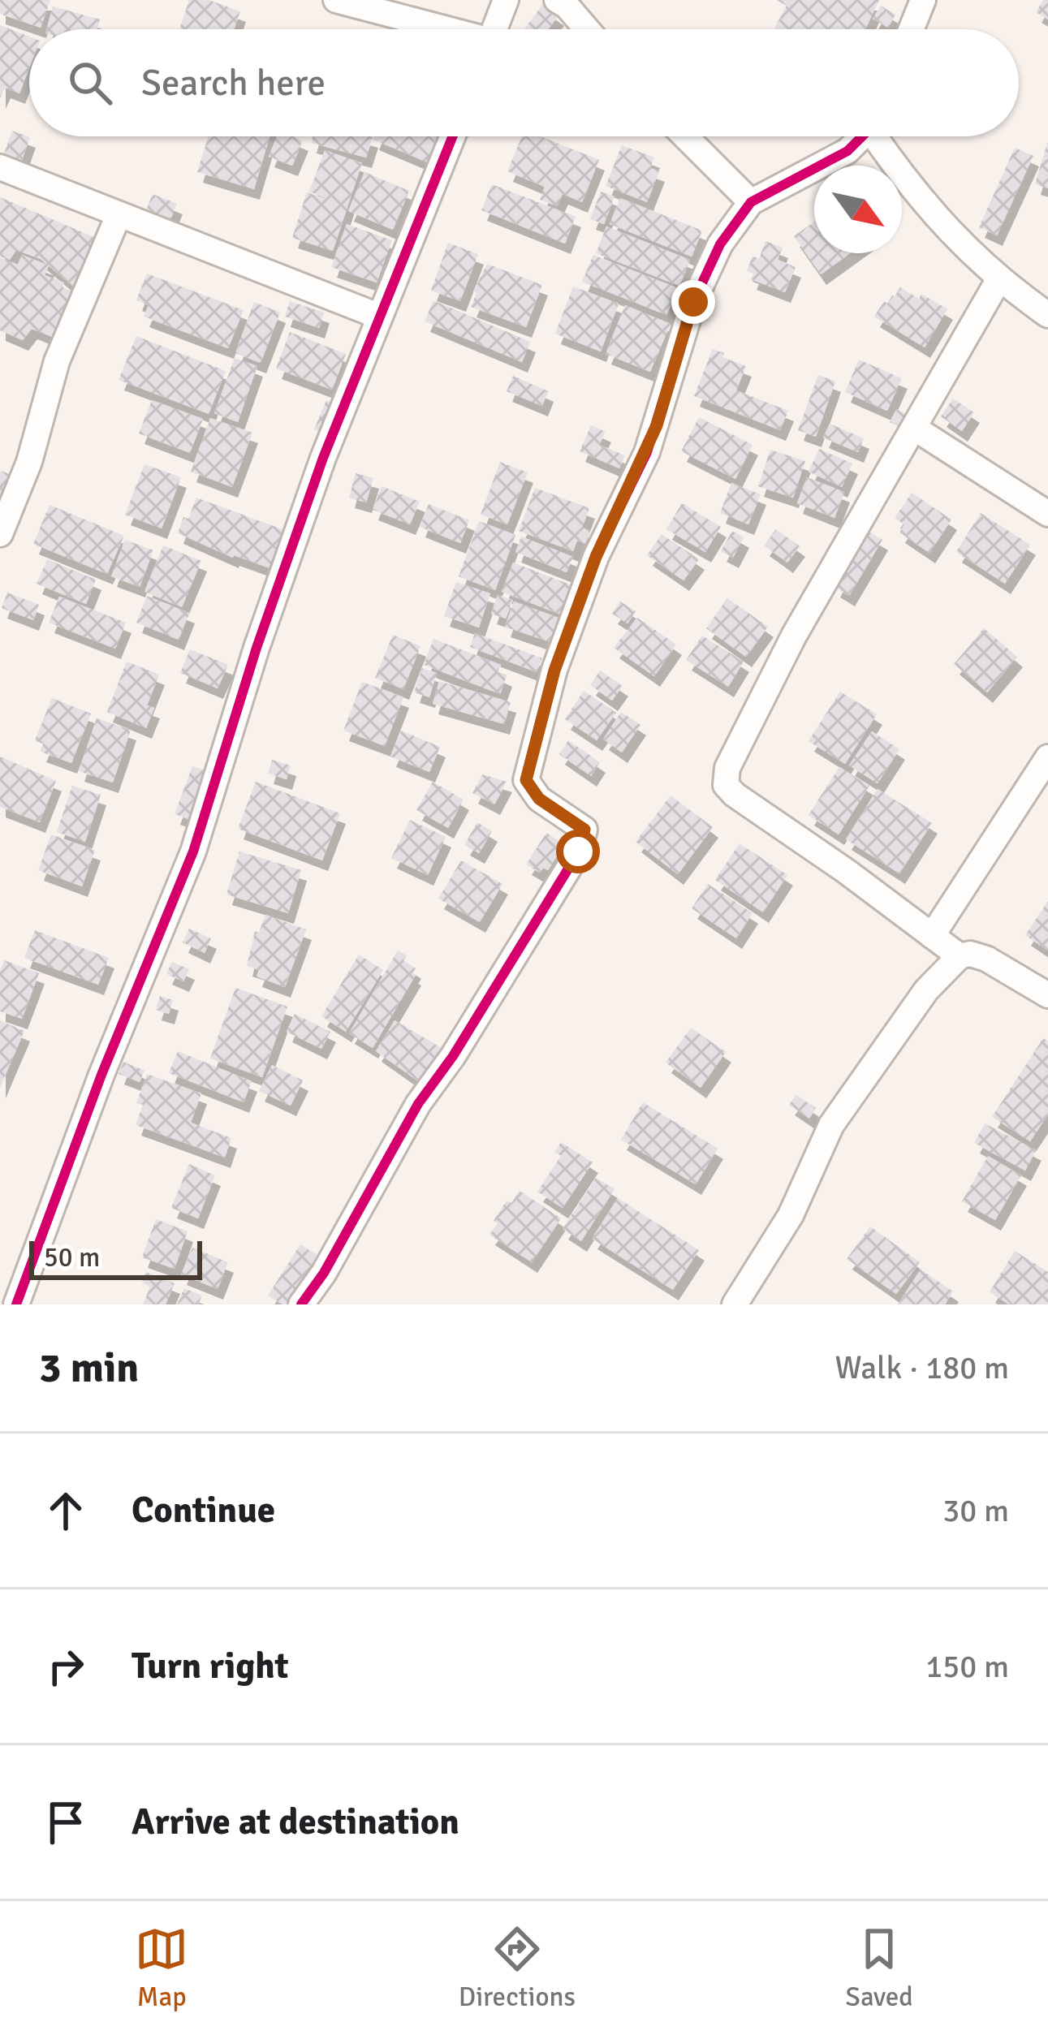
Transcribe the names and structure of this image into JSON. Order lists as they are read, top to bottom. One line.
{"scale_bar":"50 m","north":"bottom right","page":{"search":"Search here","scale":"50 m","heading":["3 min","Walk · 180 m"],"list":[["Continue","30 m"],["Turn right","150 m"],"Arrive at destination"],"nav":["Map","Directions","Saved"]}}
